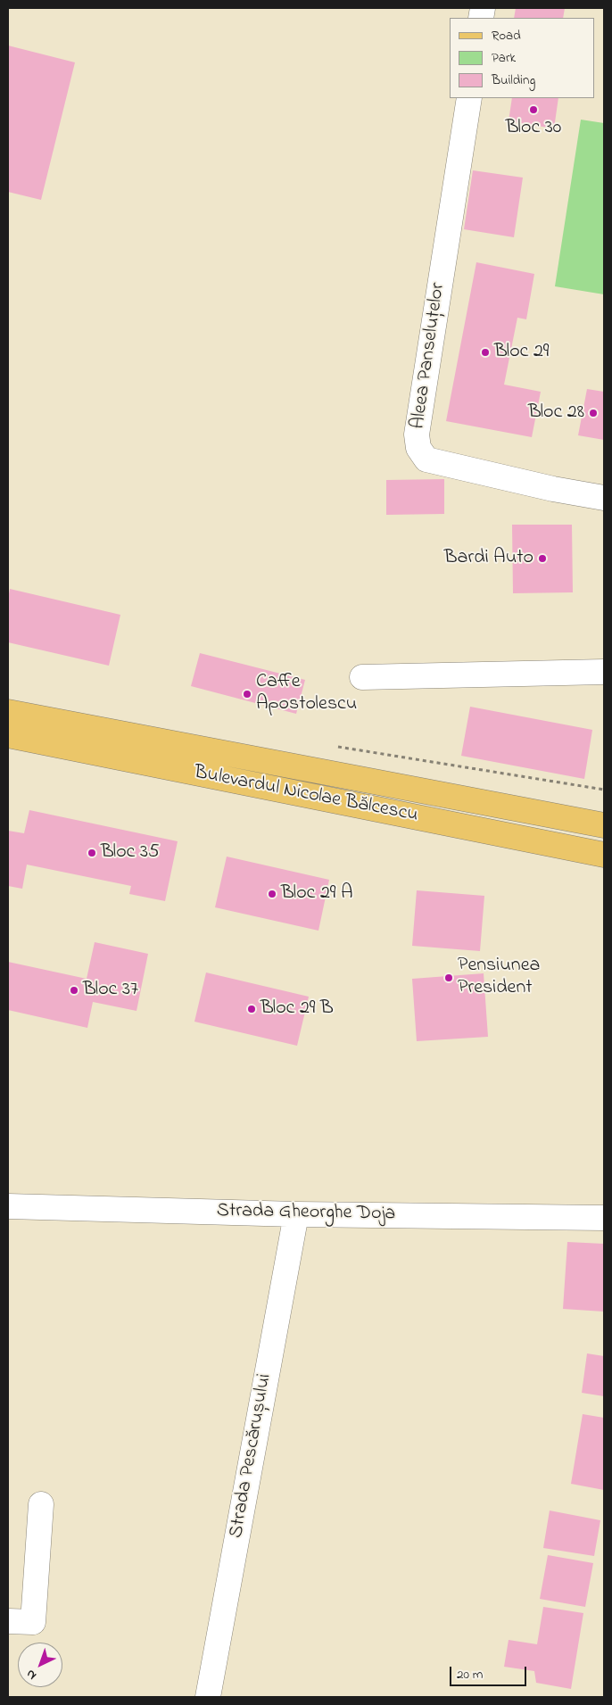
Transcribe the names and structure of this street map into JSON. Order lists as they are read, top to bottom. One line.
{"streets":{"main road":["Bulevardul Nicolae Bălcescu"],"street":["Aleea Panseluțelor","Strada Gheorghe Doja","Strada Pescărușului"]},"crossings":[["Strada Gheorghe Doja","Strada Pescărușului"]],"places":["Bloc 30","Bloc 29","Bloc 28","Bardi Auto","Caffe Apostolescu","Bloc 35","Bloc 29 A","Pensiunea President","Bloc 37","Bloc 29 B"],"legend":["Road","Park","Building"],"scale_bar":"20 m","north":"bottom left"}
